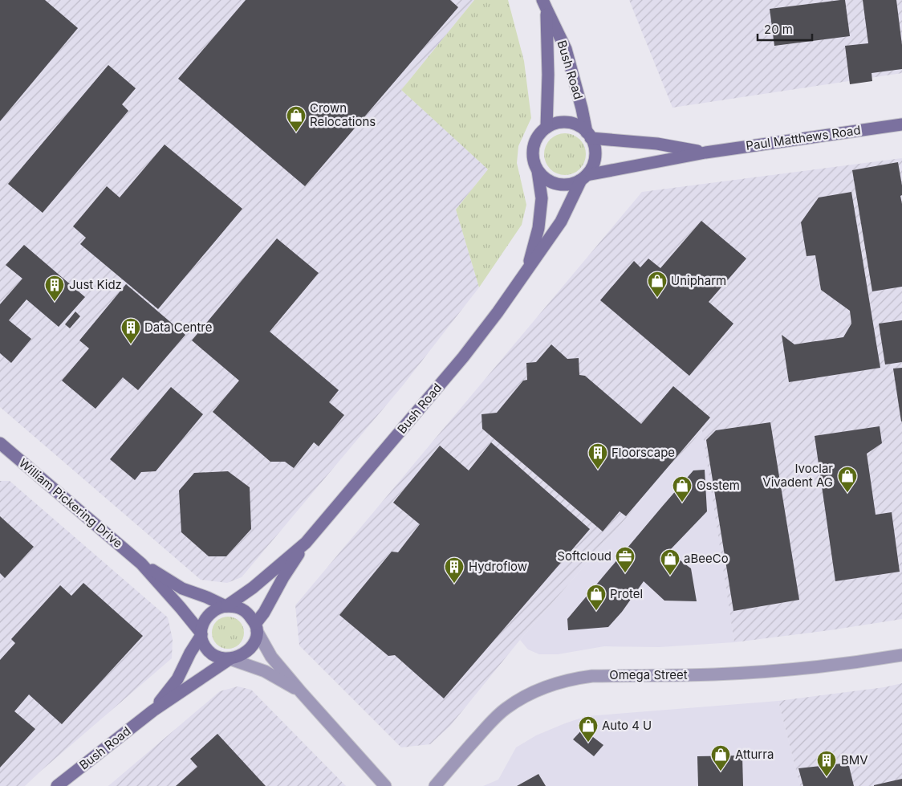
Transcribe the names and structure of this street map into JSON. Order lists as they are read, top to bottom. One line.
{"streets":{"main road":["Bush Road","Paul Matthews Road","William Pickering Drive"],"street":["Omega Street"]},"crossings":[["Bush Road","Paul Matthews Road"],["Bush Road","William Pickering Drive"]],"places":{"shop":["Crown Relocations","Unipharm","Ivoclar Vivadent AG","Osstem","aBeeCo","Protel","Auto 4 U","Atturra"],"building":["Just Kidz","Data Centre","Floorscape","Hydroflow","BMV"],"office":["Softcloud"]},"scale_bar":"20 m"}
